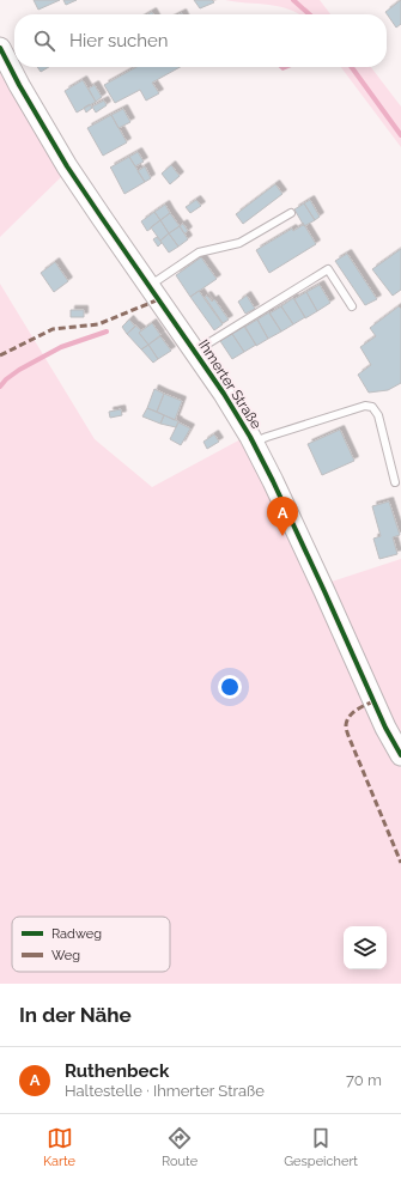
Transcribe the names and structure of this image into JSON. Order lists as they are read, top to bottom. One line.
{"streets":{"main road":["Ihmerter Straße"]},"legend":["Radweg","Weg"],"page":{"search":"Hier suchen","pins":"A","heading":"In der Nähe","list":[{"mark":"A","name":"Ruthenbeck","note":"Haltestelle · Ihmerter Straße","value":"70 m"}],"nav":["Karte","Route","Gespeichert"]}}
